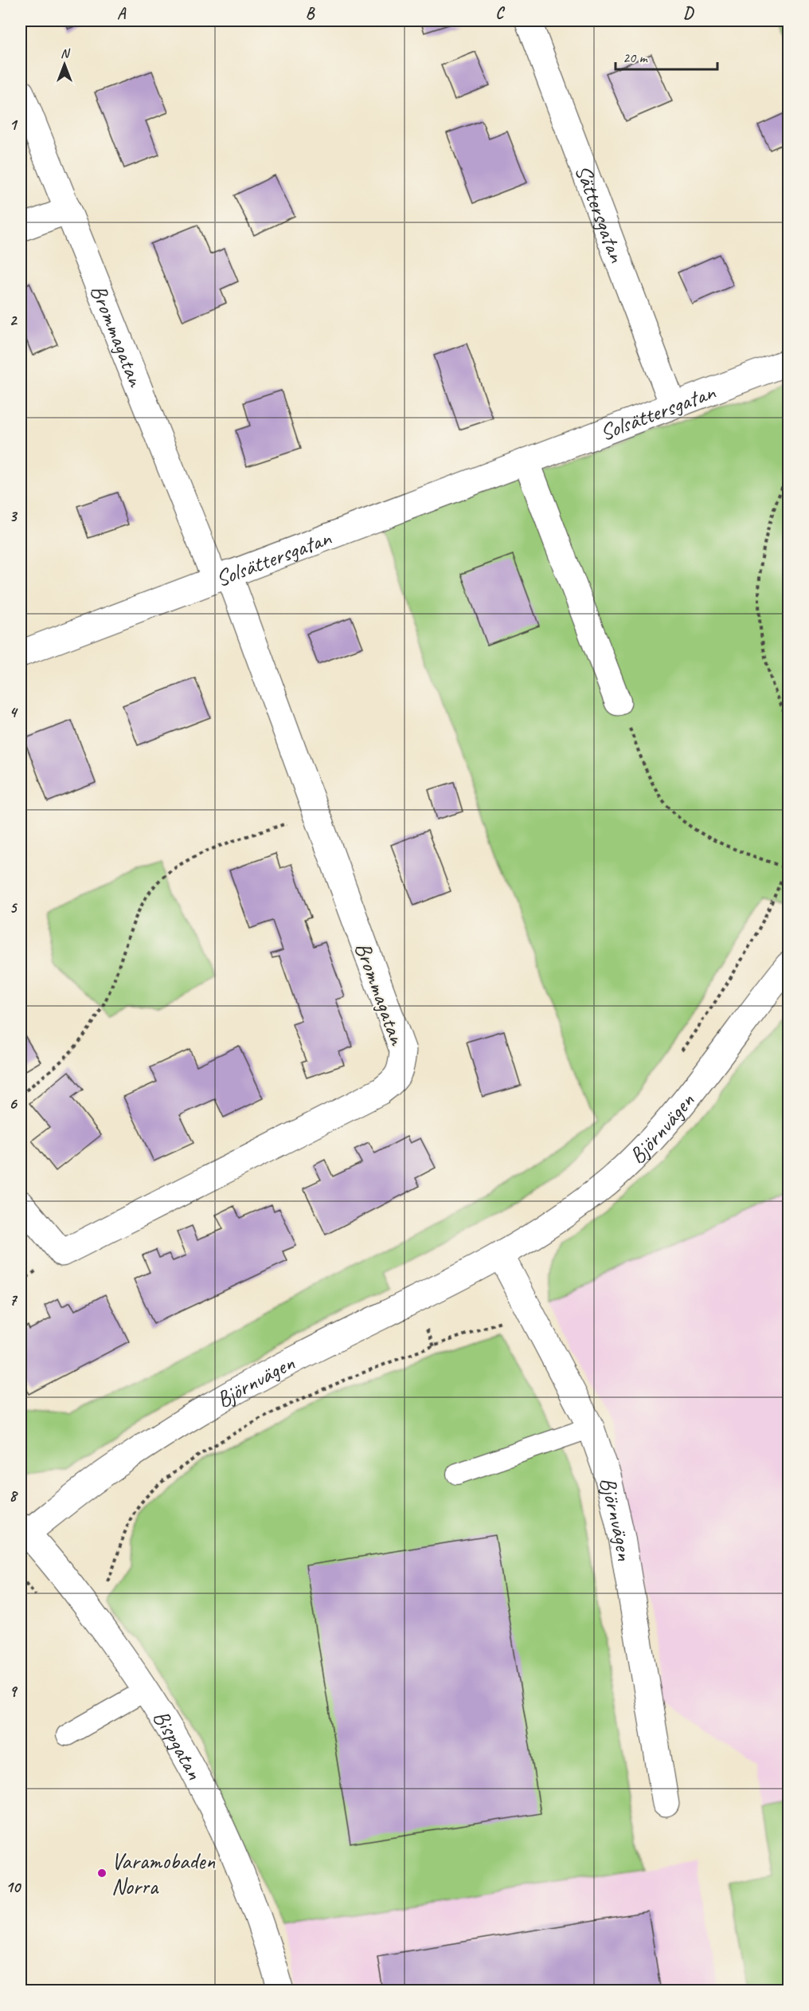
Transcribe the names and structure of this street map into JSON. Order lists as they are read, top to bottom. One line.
{"streets":{"street":["Sättersgatan","Brommagatan","Solsättersgatan","Björnvägen","Bispgatan"]},"crossings":[["Sättersgatan","Solsättersgatan"],["Brommagatan","Solsättersgatan"],["Björnvägen","Bispgatan"]],"places":["Varamobaden Norra"],"scale_bar":"20 m","north":"top","grid":{"columns":["A","B","C","D"],"rows":["1","2","3","4","5","6","7","8","9","10"]}}
